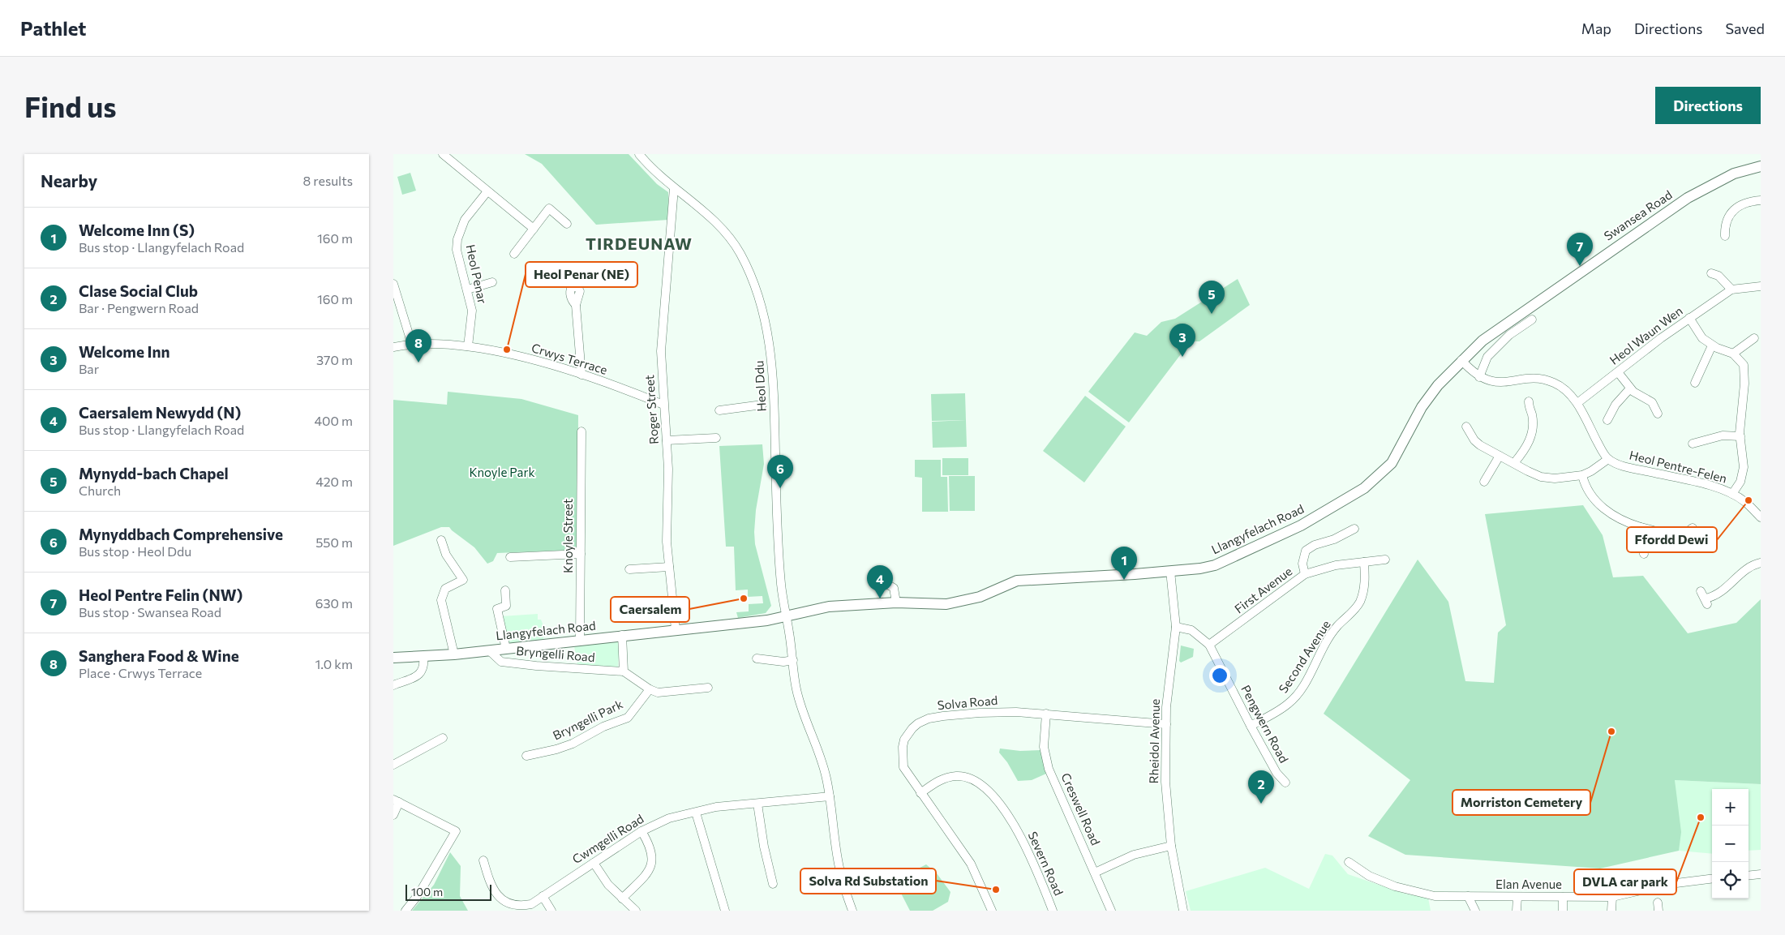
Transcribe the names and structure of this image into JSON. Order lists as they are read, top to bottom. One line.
{"streets":{"main road":["Swansea Road","Llangyfelach Road"],"street":["Heol Penar","Heol Waun Wen","Crwys Terrace","Heol Ddu","Roger Street","Heol Pentre-Felen","Knoyle Street","First Avenue","Bryngelli Road","Second Avenue","Solva Road","Bryngelli Park","Pengwern Road","Rheidol Avenue","Creswell Road","Cwmgelli Road","Severn Road","Elan Avenue"]},"crossings":[["Swansea Road","Llangyfelach Road"],["Heol Penar","Crwys Terrace"],["Crwys Terrace","Roger Street"],["Heol Ddu","Roger Street"],["Heol Ddu","Llangyfelach Road"],["Heol Ddu","Cwmgelli Road"],["Roger Street","Llangyfelach Road"],["Llangyfelach Road","Knoyle Street"],["Llangyfelach Road","Bryngelli Road"],["Llangyfelach Road","Rheidol Avenue"],["First Avenue","Second Avenue"],["First Avenue","Pengwern Road"],["Second Avenue","Pengwern Road"],["Solva Road","Rheidol Avenue"],["Solva Road","Creswell Road"],["Solva Road","Severn Road"],["Pengwern Road","Rheidol Avenue"]],"districts":["TIRDEUNAW"],"parks":["Knoyle Park"],"places":["Heol Penar (NE)","Ffordd Dewi","Caersalem","Morriston Cemetery","DVLA car park","Solva Rd Substation"],"scale_bar":"100 m","page":{"header":"Pathlet","nav":["Map","Directions","Saved"],"buttons":"Directions","title":"Find us","heading":["Nearby","8 results"],"list":[{"mark":"1","name":"Welcome Inn (S)","note":"Bus stop · Llangyfelach Road","value":"160 m"},{"mark":"2","name":"Clase Social Club","note":"Bar · Pengwern Road","value":"160 m"},{"mark":"3","name":"Welcome Inn","note":"Bar","value":"370 m"},{"mark":"4","name":"Caersalem Newydd (N)","note":"Bus stop · Llangyfelach Road","value":"400 m"},{"mark":"5","name":"Mynydd-bach Chapel","note":"Church","value":"420 m"},{"mark":"6","name":"Mynyddbach Comprehensive","note":"Bus stop · Heol Ddu","value":"550 m"},{"mark":"7","name":"Heol Pentre Felin (NW)","note":"Bus stop · Swansea Road","value":"630 m"},{"mark":"8","name":"Sanghera Food & Wine","note":"Place · Crwys Terrace","value":"1.0 km"}],"pins":["7","5","3","8","6","1","4","2"],"map_buttons":["+","−"],"scale":"100 m"}}
